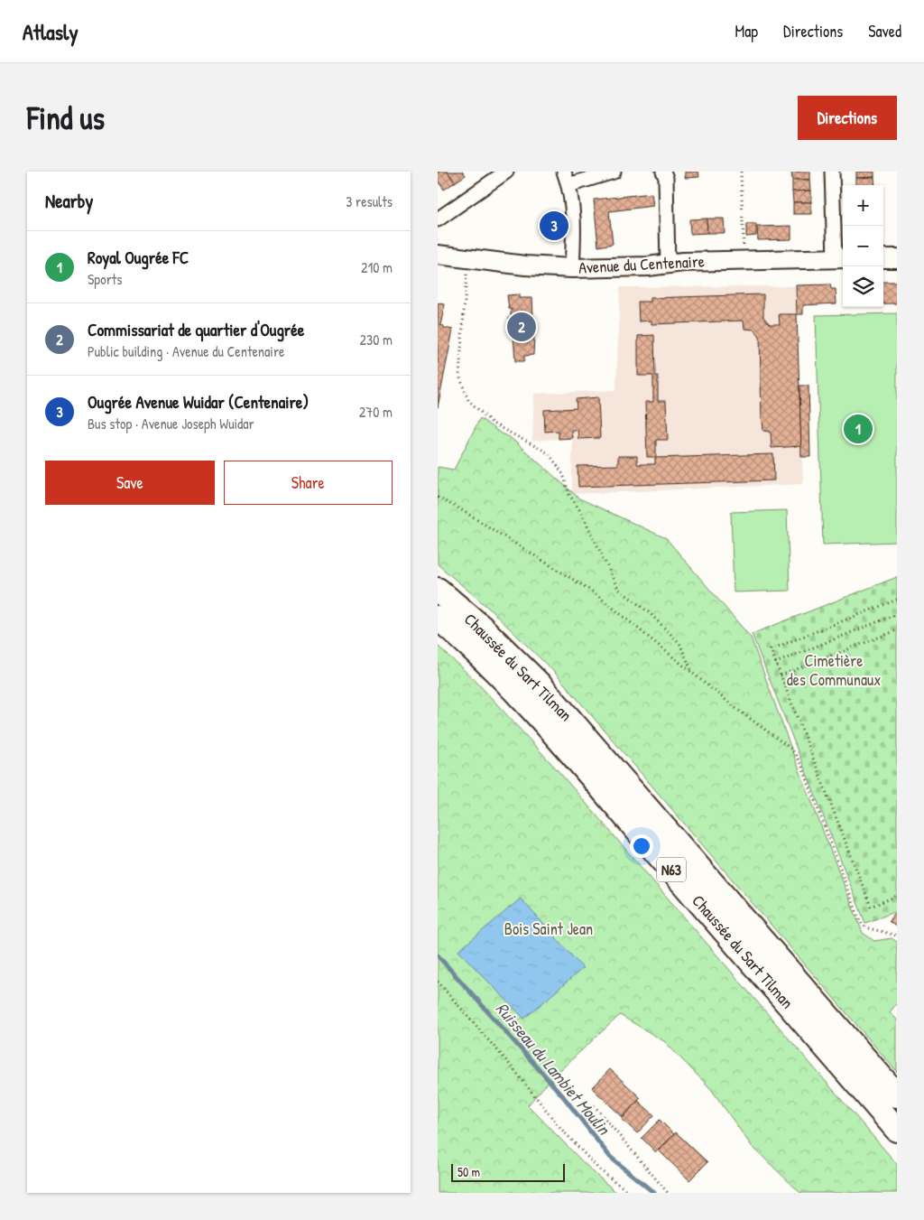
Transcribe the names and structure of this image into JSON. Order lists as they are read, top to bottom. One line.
{"streets":{"highway":["Chaussée du Sart Tilman","N63"],"street":["Avenue du Centenaire"]},"water":["Ruisseau du Lambiet Moulin"],"parks":["Cimetière des Communaux","Bois Saint Jean"],"scale_bar":"50 m","page":{"header":"Atlasly","nav":["Map","Directions","Saved"],"buttons":["Directions",["Save","Share"]],"title":"Find us","heading":["Nearby","3 results"],"map_buttons":["+","−"],"pins":["3","2","1"],"list":[{"mark":"1","name":"Royal Ougrée FC","note":"Sports","value":"210 m"},{"mark":"2","name":"Commissariat de quartier d'Ougrée","note":"Public building · Avenue du Centenaire","value":"230 m"},{"mark":"3","name":"Ougrée Avenue Wuidar (Centenaire)","note":"Bus stop · Avenue Joseph Wuidar","value":"270 m"}],"scale":"50 m"}}
